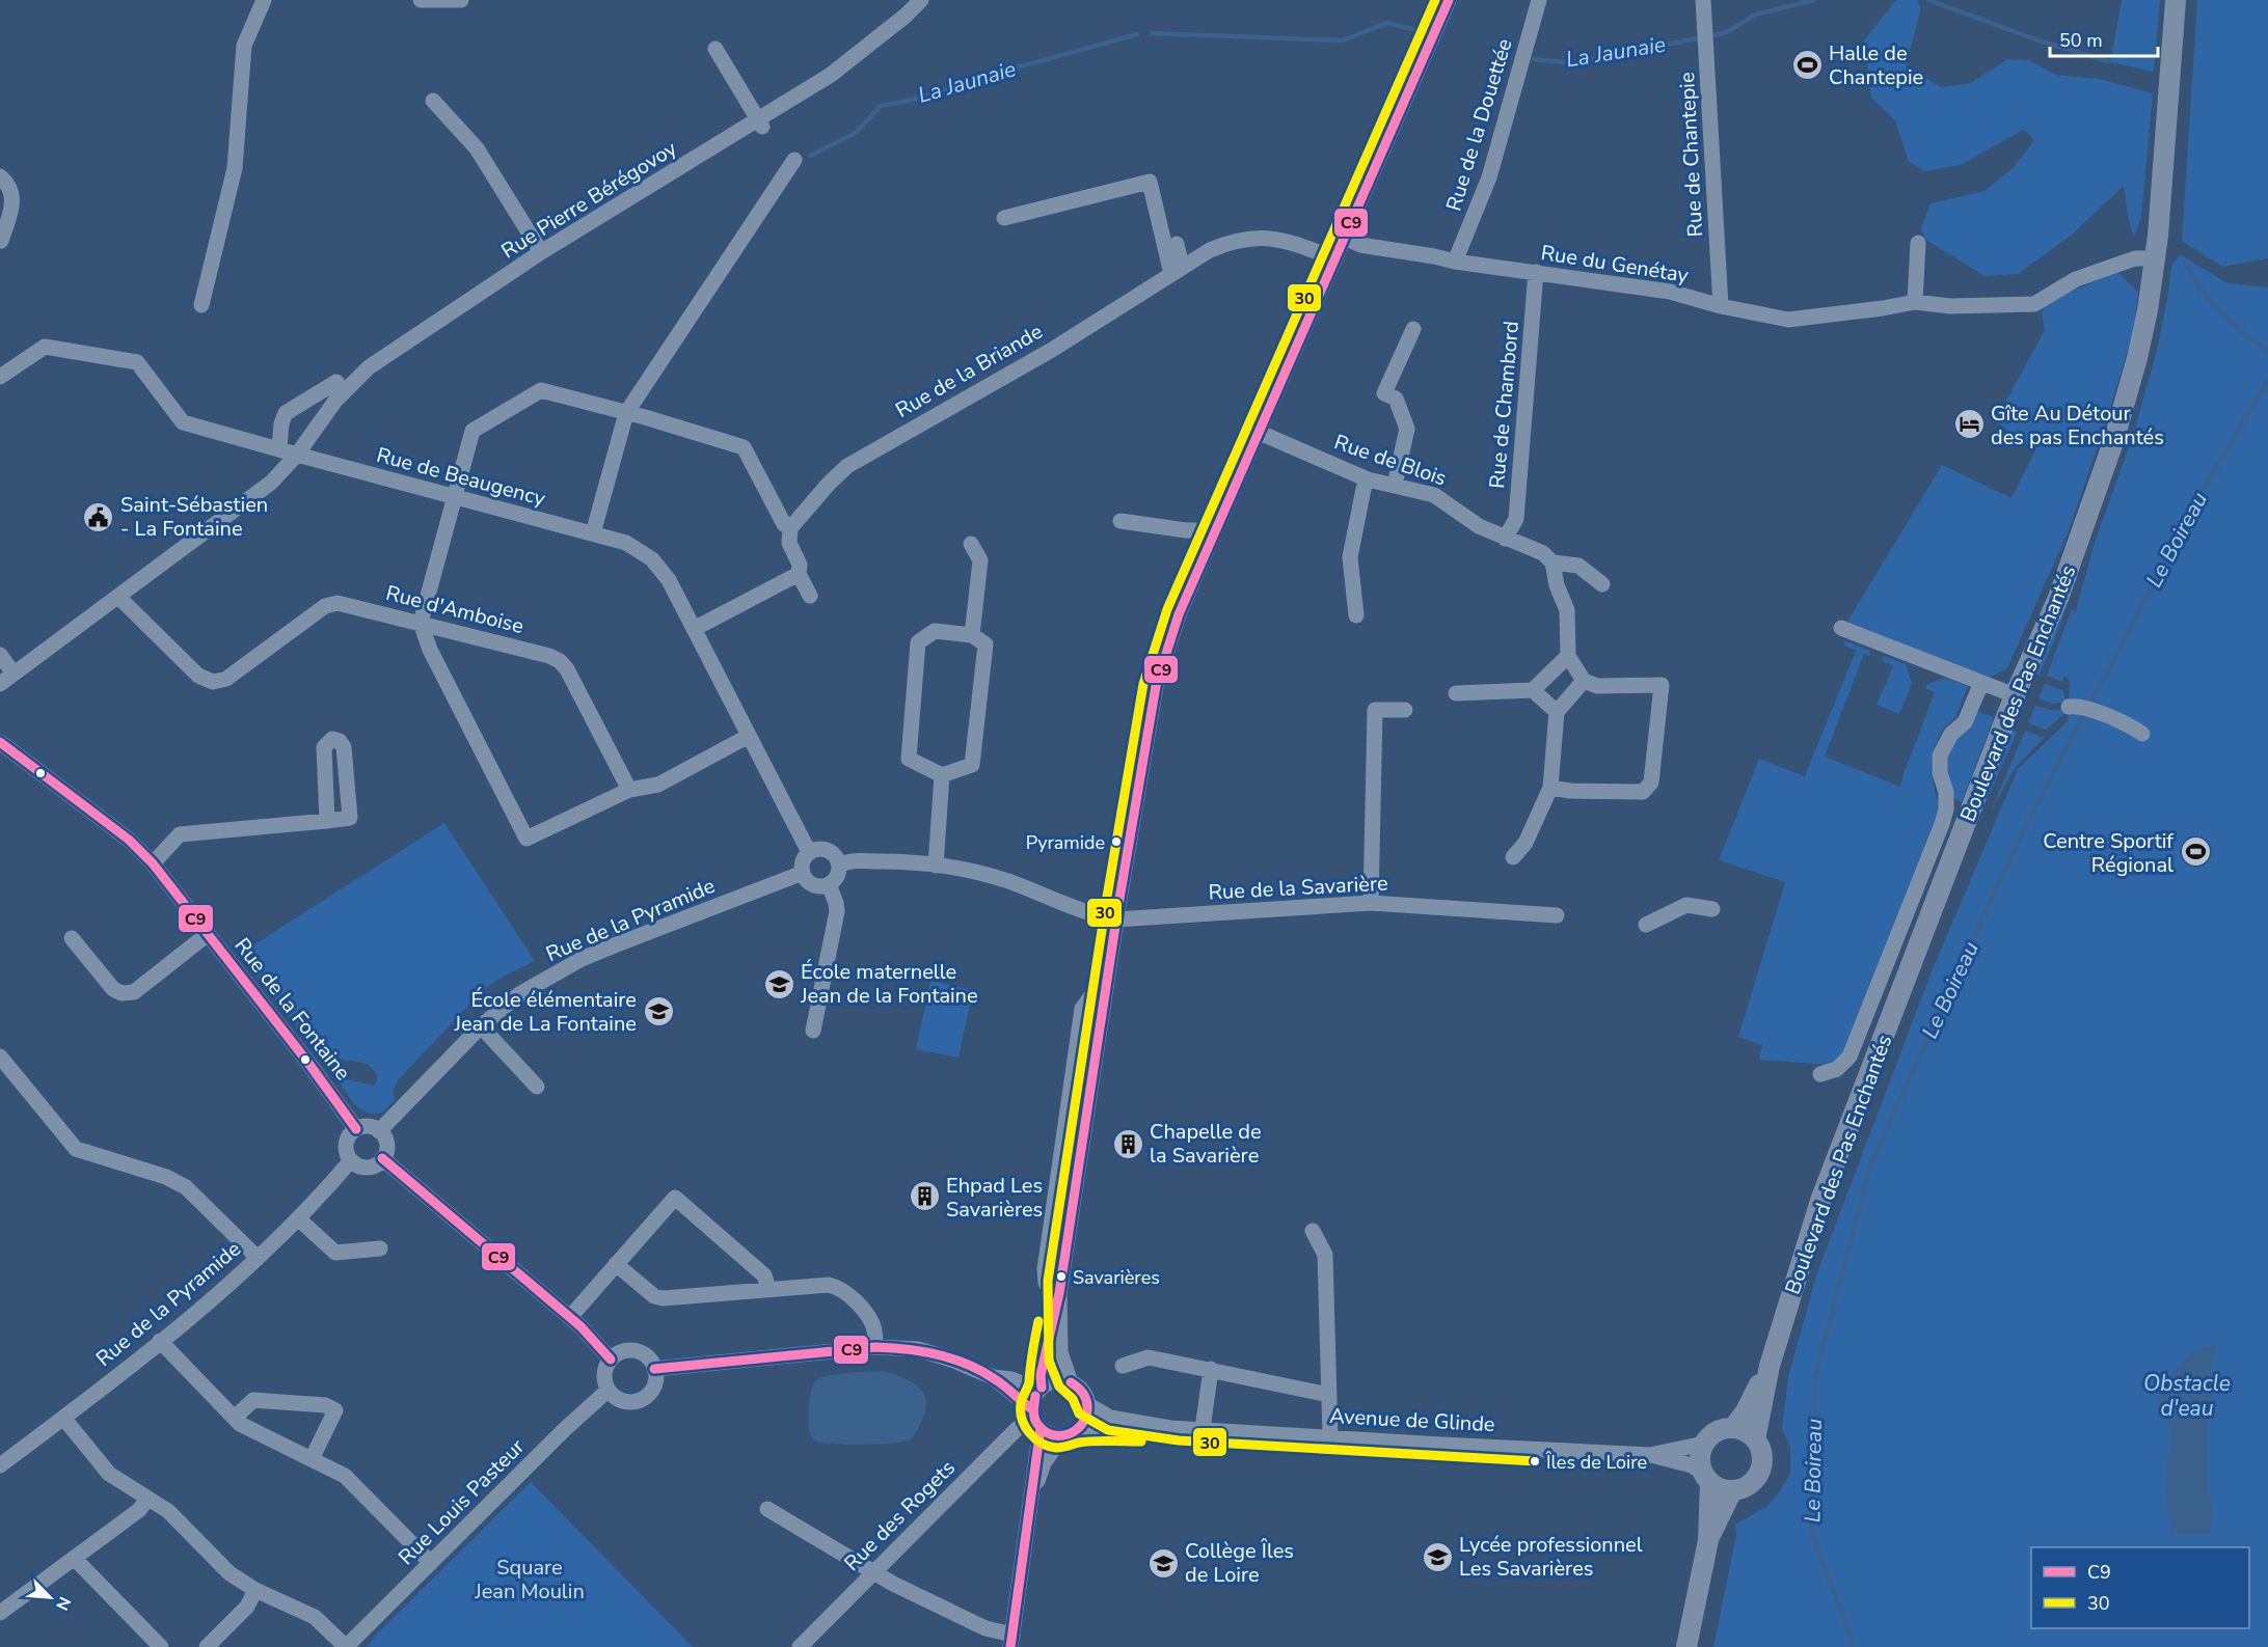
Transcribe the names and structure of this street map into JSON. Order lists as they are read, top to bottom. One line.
{"streets":{"main road":["Boulevard des Pas Enchantés"],"street":["Rue de la Douettée","Rue de Chantepie","Rue Pierre Bérégovoy","Rue du Genétay","Rue de la Briande","Rue de Chambord","Rue de Blois","Rue de Beaugency","Rue d'Amboise","Rue de la Savarière","Rue de la Pyramide","Rue de la Fontaine","Avenue de Glinde","Rue Louis Pasteur","Rue des Rogets"]},"crossings":[["Rue de la Douettée","Rue du Genétay"],["Rue de Chantepie","Rue du Genétay"],["Rue Pierre Bérégovoy","Rue de Beaugency"],["Rue du Genétay","Rue de Chambord"],["Rue du Genétay","Boulevard des Pas Enchantés"],["Rue de Chambord","Rue de Blois"],["Rue de Beaugency","Rue de la Pyramide"],["Boulevard des Pas Enchantés","Avenue de Glinde"],["Rue de la Pyramide","Rue de la Fontaine"],["Avenue de Glinde","Rue des Rogets"]],"water":["La Jaunaie","Le Boireau","Obstacle d'eau"],"parks":["Square Jean Moulin"],"places":{"sports":["Halle de Chantepie","Centre Sportif Régional"],"hotel":["Gîte Au Détour des pas Enchantés"],"public building":["Saint-Sébastien - La Fontaine"],"other":["Pyramide","Savarières","Îles de Loire"],"school or university":["École maternelle Jean de la Fontaine","École élémentaire Jean de La Fontaine","Lycée professionnel Les Savarières","Collège Îles de Loire"],"building":["Chapelle de la Savarière","Ehpad Les Savarières"]},"lines":["transit line C9","transit line 30"],"legend":["C9","30"],"scale_bar":"50 m","north":"bottom right"}
